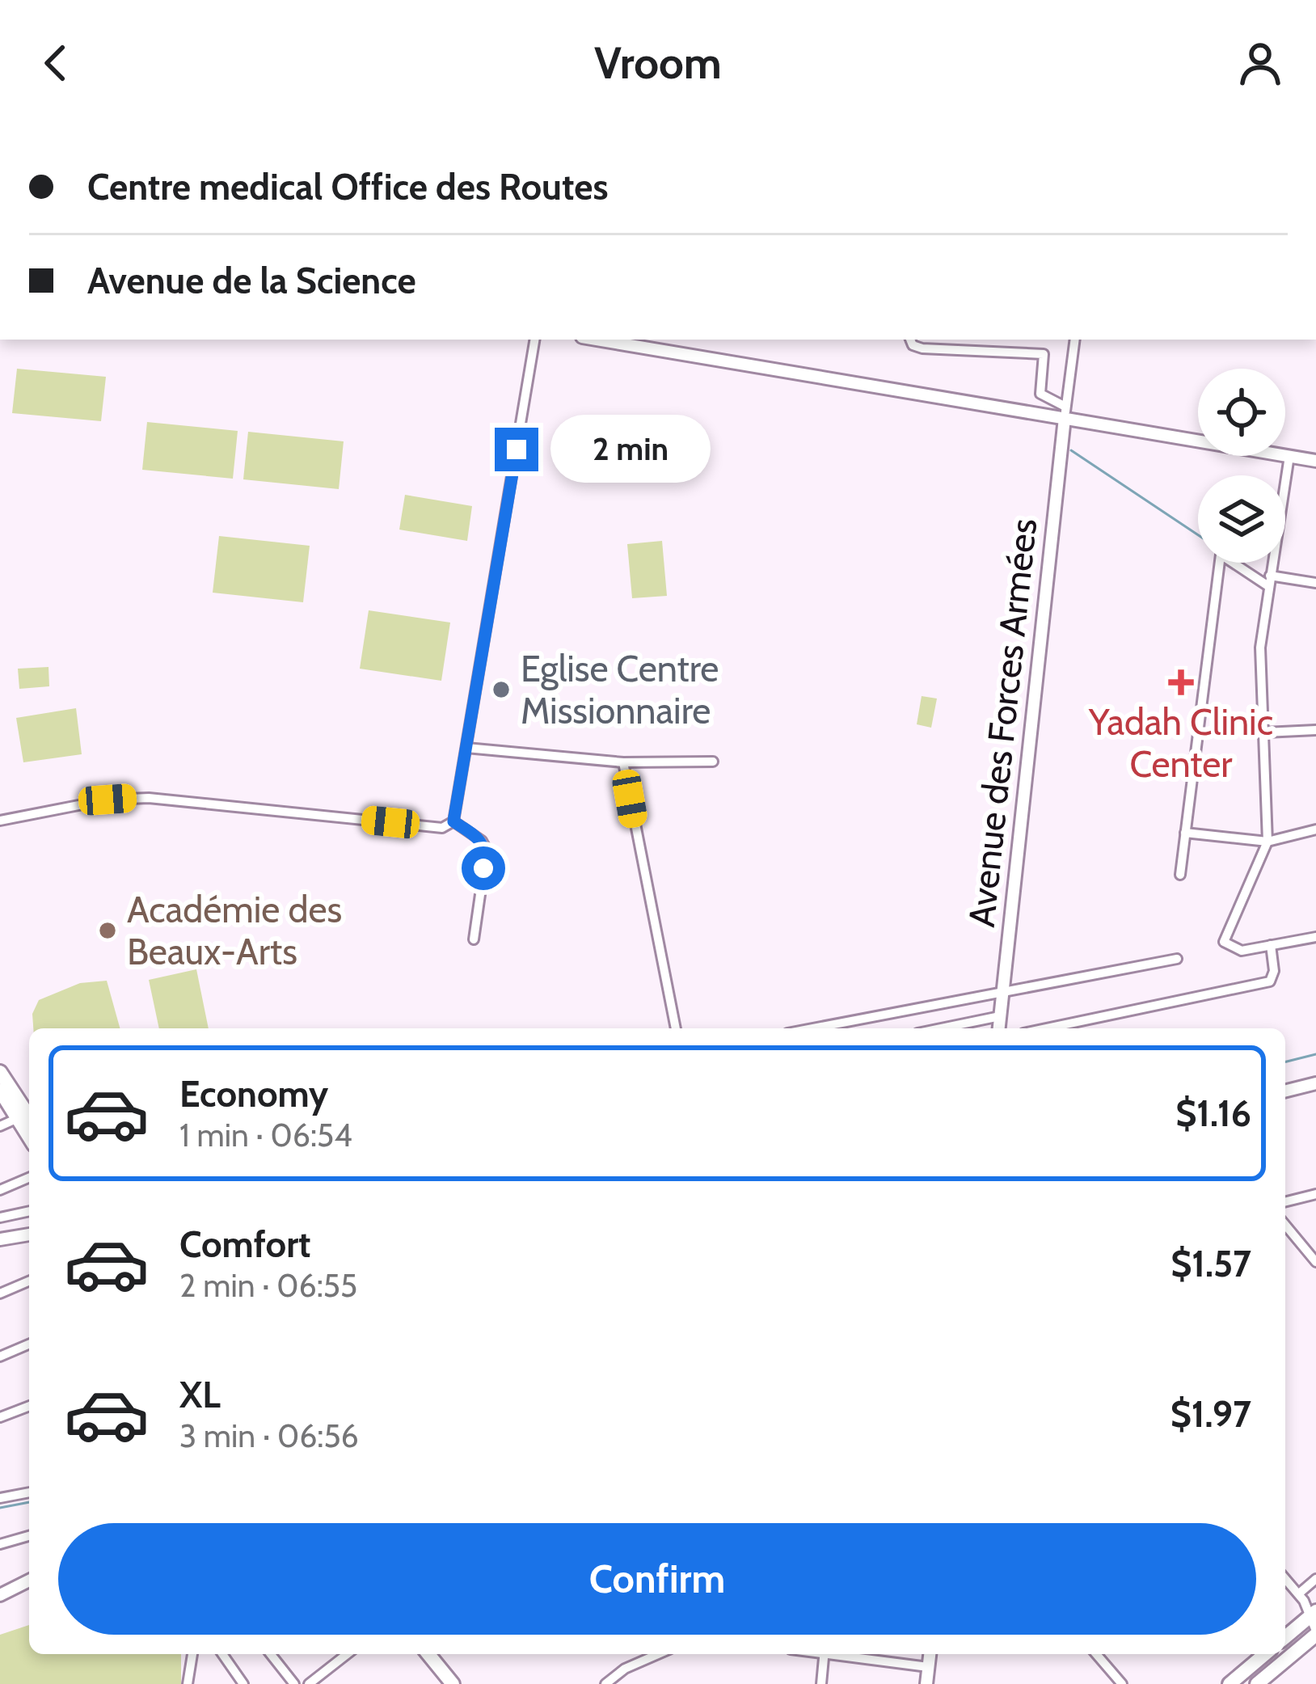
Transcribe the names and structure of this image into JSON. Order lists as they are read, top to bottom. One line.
{"streets":{"street":["Avenue des Forces Armées"]},"places":{"health":["Yadah Clinic Center"],"other":["Eglise Centre Missionnaire","Académie des Beaux-Arts"]},"page":{"header":"Vroom","banner":["Centre medical Office des Routes","Avenue de la Science"],"bubble":"2 min","list":[{"name":"Economy","note":"1 min · 06:54","value":"$1.16"},{"name":"Comfort","note":"2 min · 06:55","value":"$1.57"},{"name":"XL","note":"3 min · 06:56","value":"$1.97"}],"buttons":"Confirm"}}
